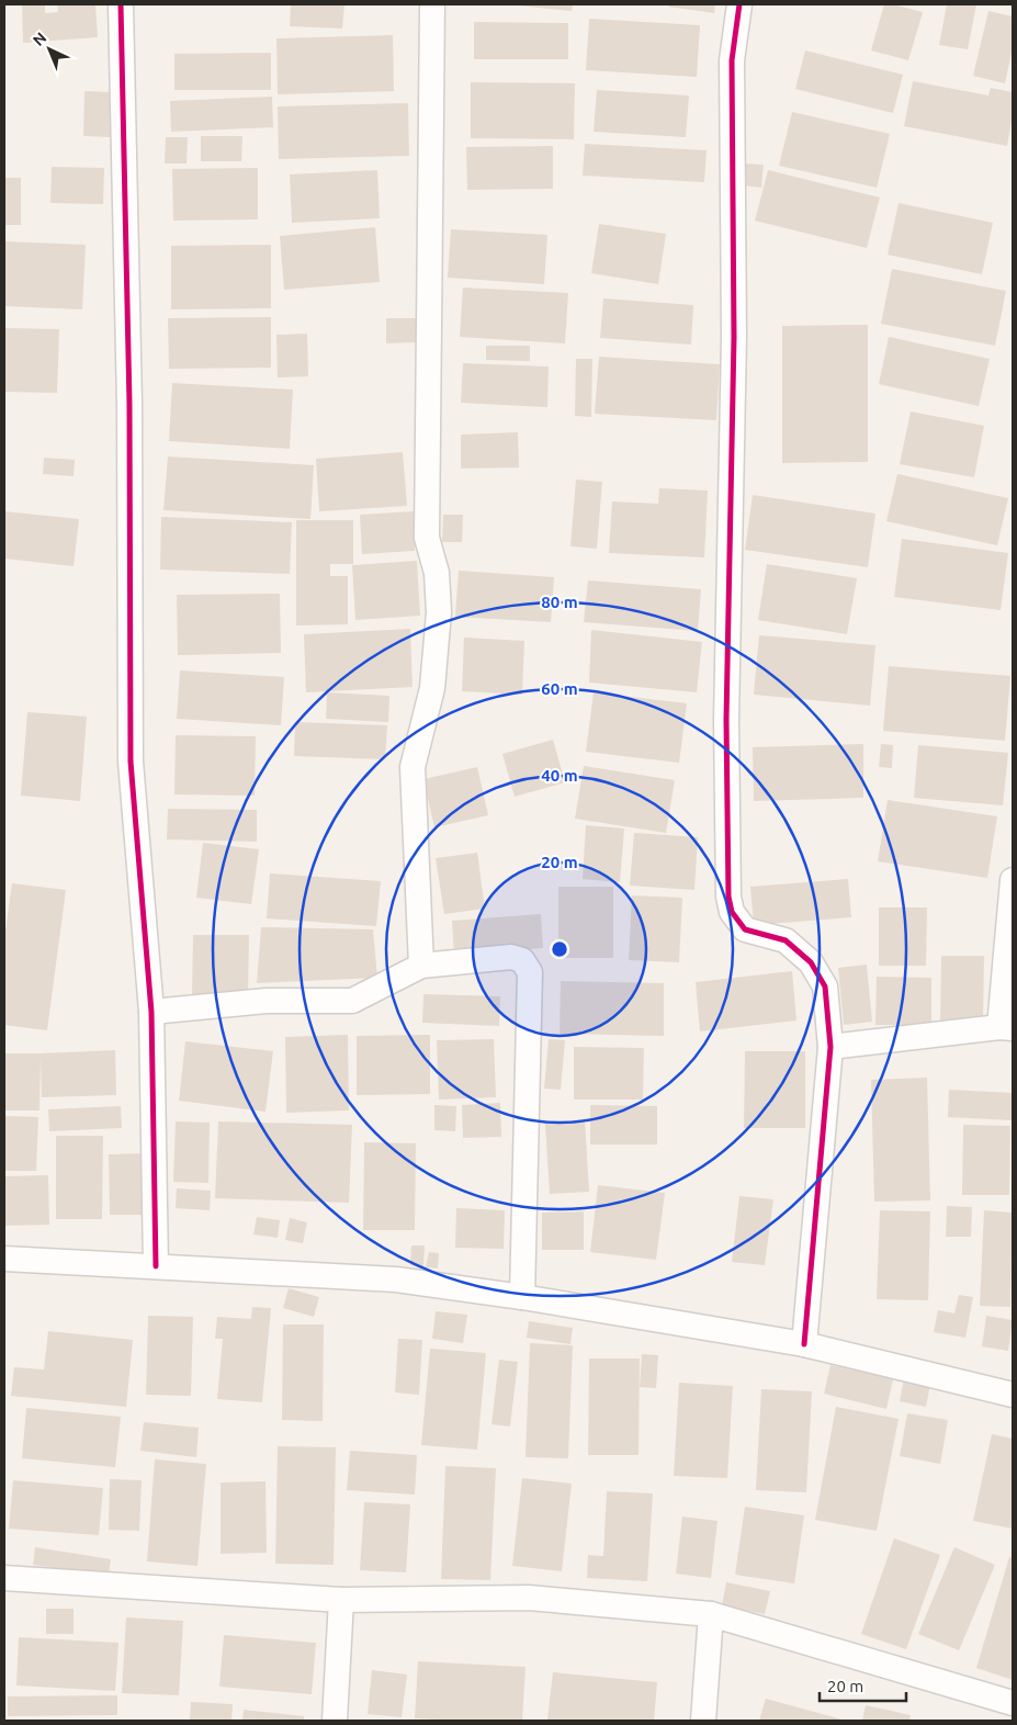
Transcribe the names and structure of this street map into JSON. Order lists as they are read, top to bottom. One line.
{"scale_bar":"20 m","north":"top left","rings":["80 m","60 m","40 m","20 m"]}
